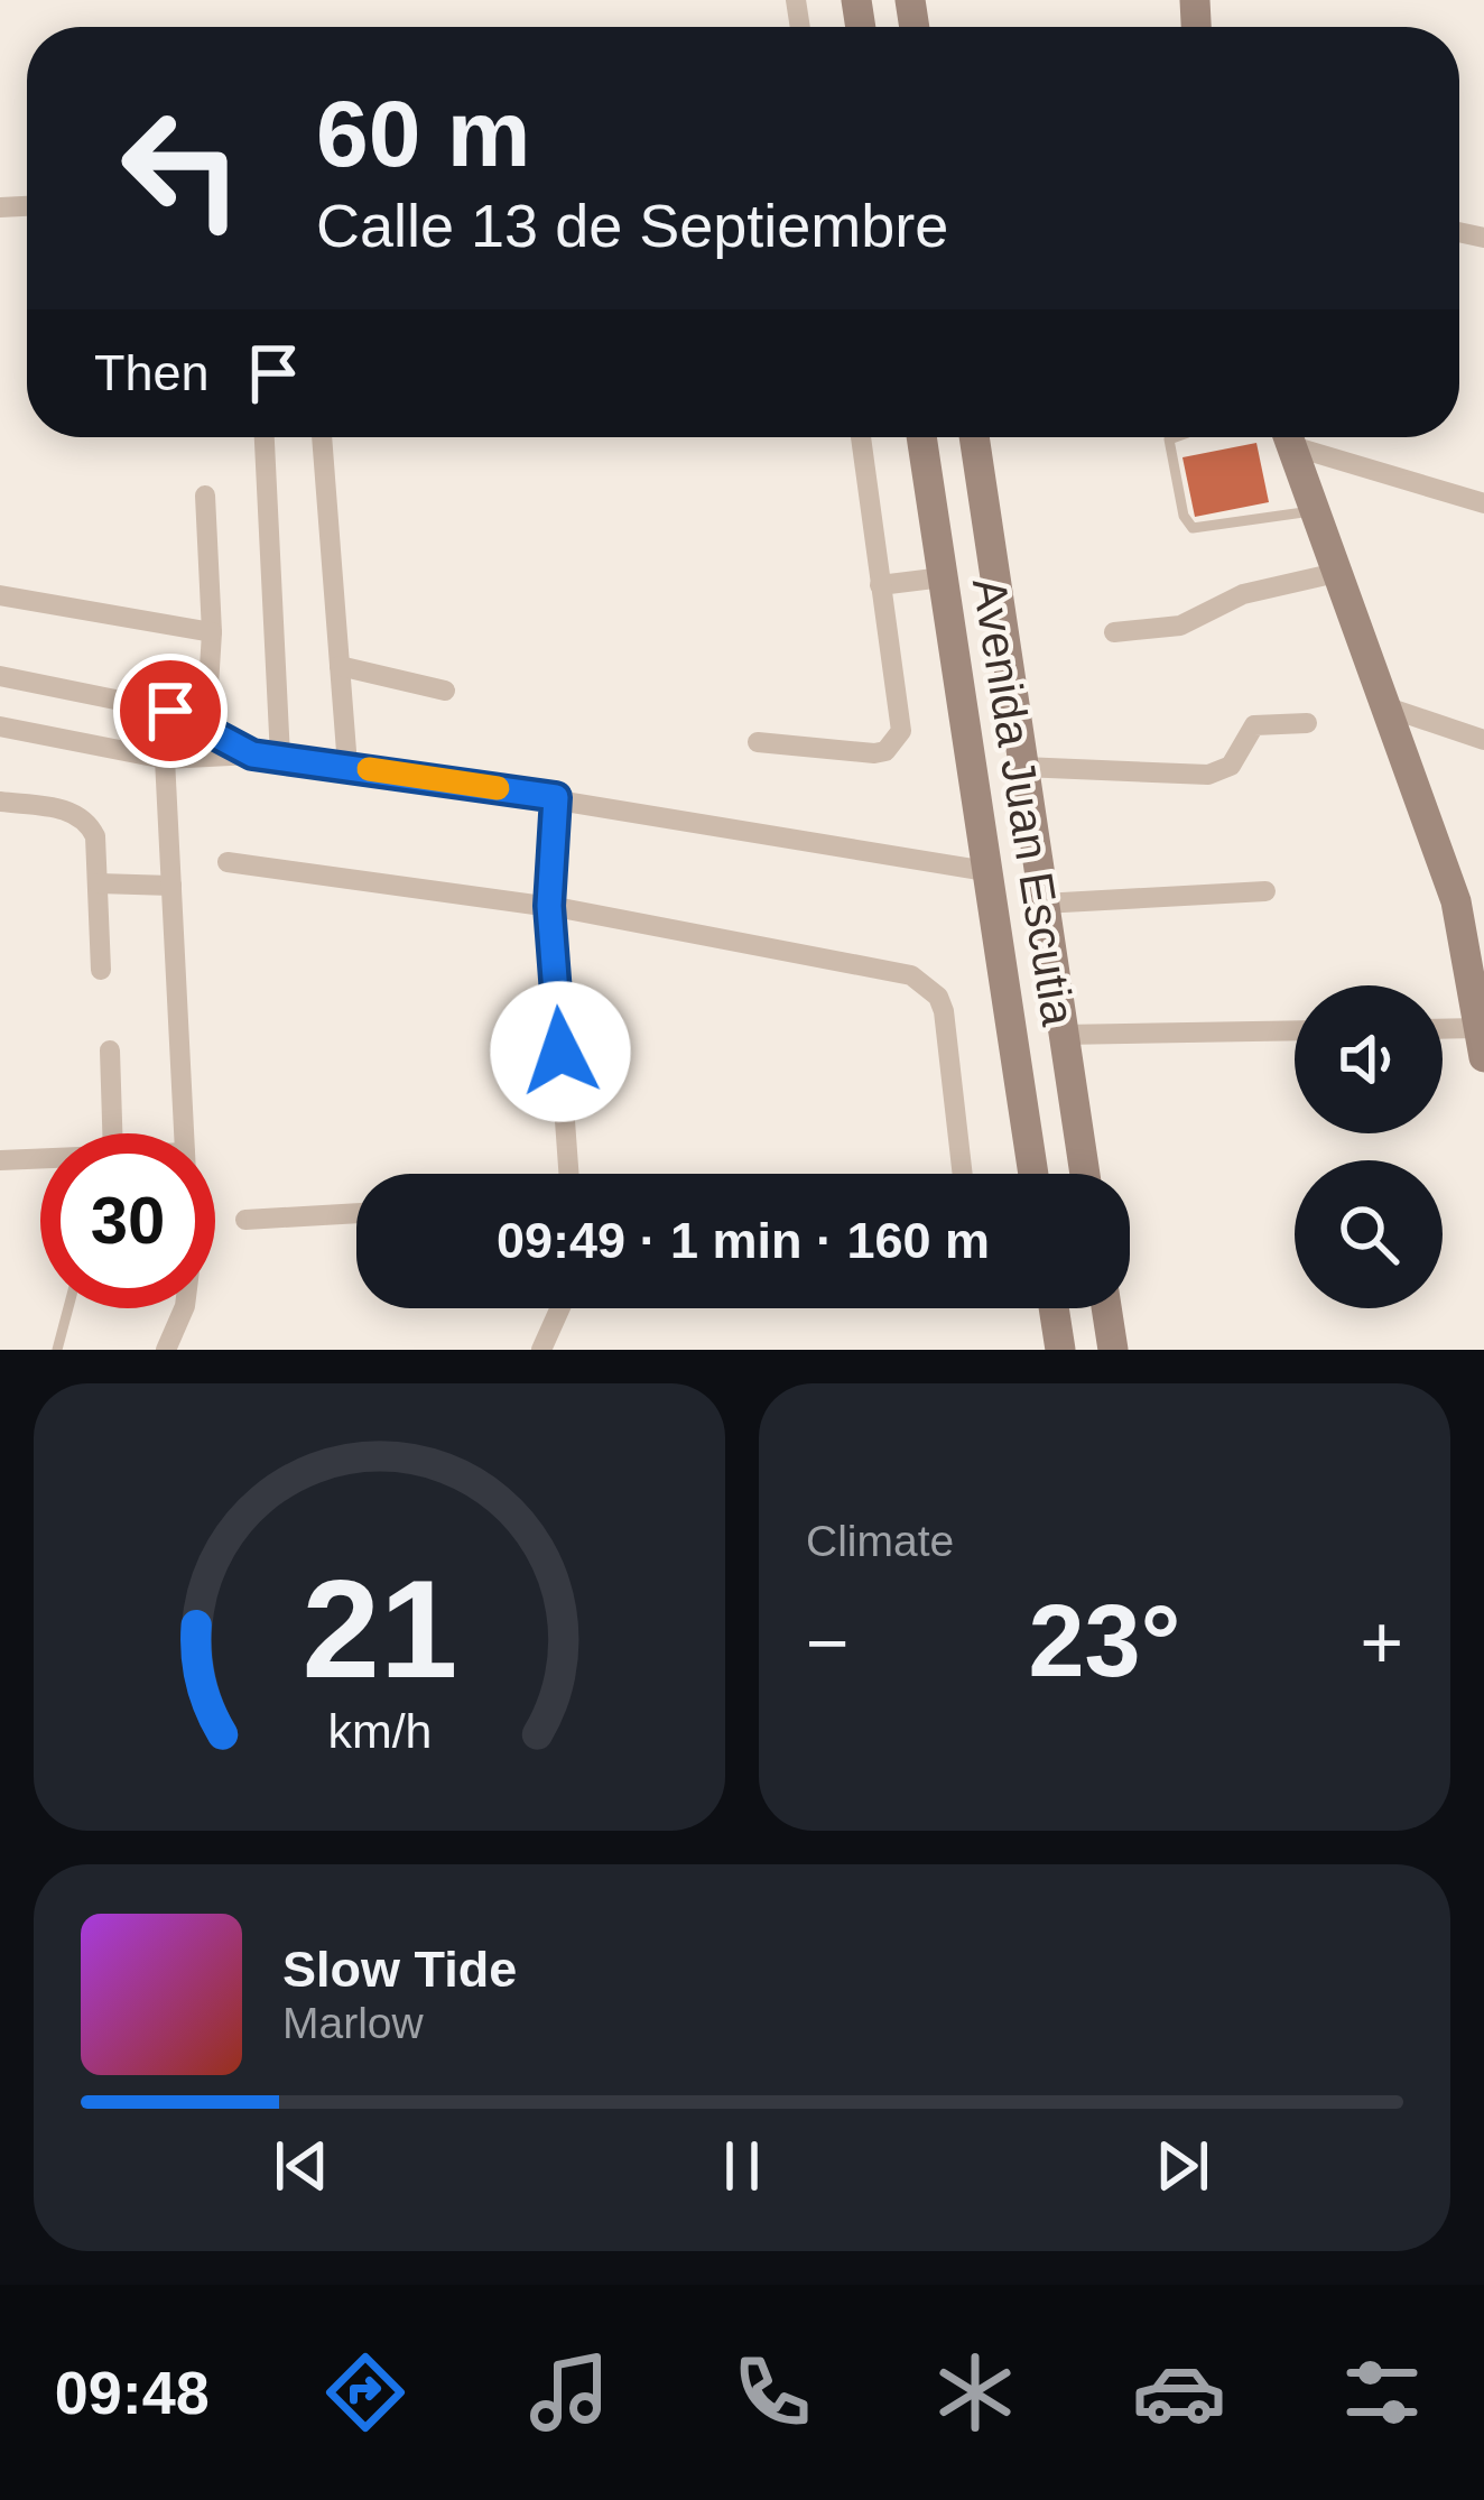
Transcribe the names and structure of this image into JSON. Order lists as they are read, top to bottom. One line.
{"streets":{"main road":["Avenida Juan Escutia"]},"page":{"turn":["60 m","Calle 13 de Septiembre"],"then":"Then","limit":"30","trip":"09:49 · 1 min · 160 m","tile":"Climate","heat":["−","23°","+"],"song":["Slow Tide","Marlow"],"tabs":"09:48","gauge":["21","km/h"]}}
